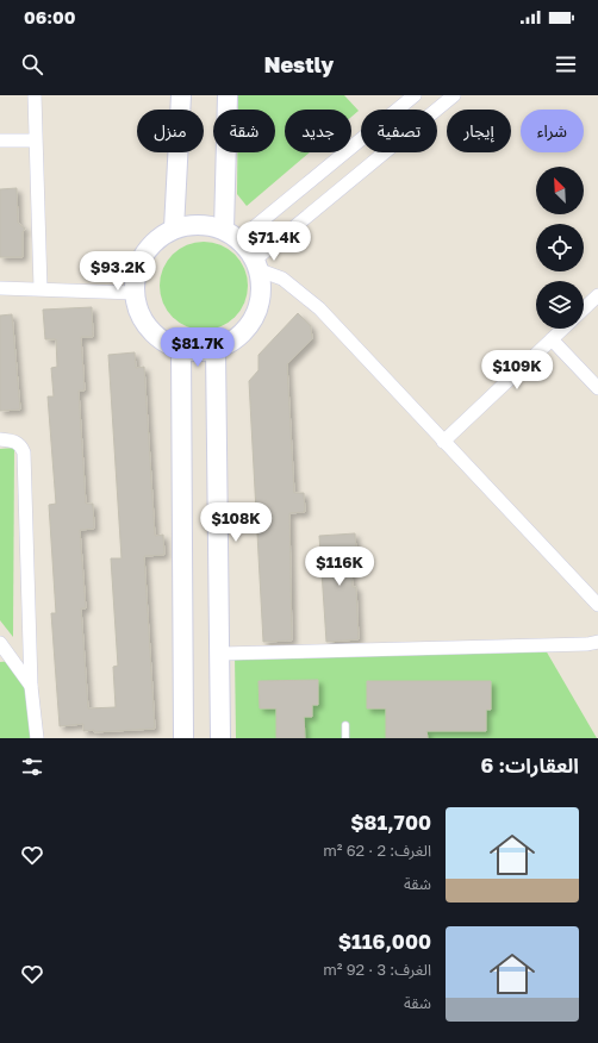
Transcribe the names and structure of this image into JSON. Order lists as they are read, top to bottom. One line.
{"north":"top left","page":{"status":"06:00","header":"Nestly","chip":["شراء","إيجار","تصفية","جديد","شقة","منزل"],"price":["$71.4K","$93.2K","$81.7K","$109K","$108K","$116K"],"heading":"العقارات: 6","list":[{"name":"$81,700","note":"الغرف: 2 · 62 m² · شقة"},{"name":"$116,000","note":"الغرف: 3 · 92 m² · شقة"}]}}
